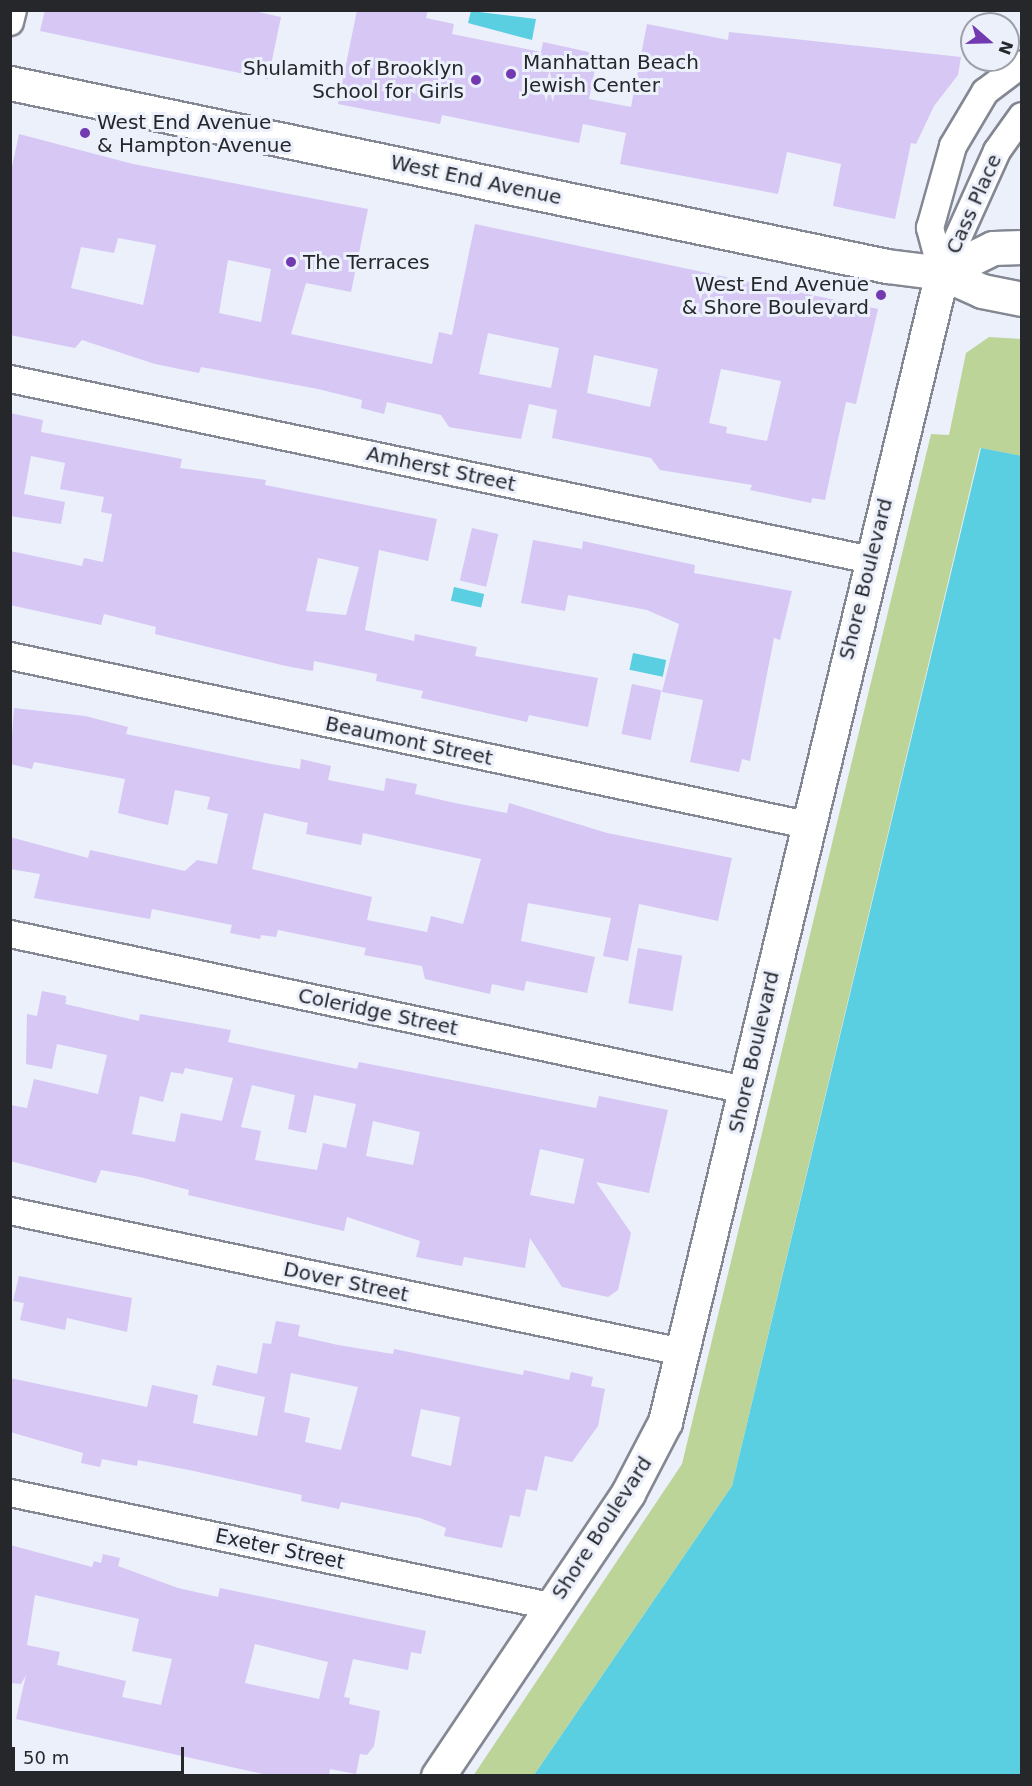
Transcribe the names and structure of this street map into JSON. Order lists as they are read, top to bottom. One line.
{"streets":{"main road":["West End Avenue","Shore Boulevard"],"street":["Cass Place","Amherst Street","Beaumont Street","Coleridge Street","Dover Street","Exeter Street"]},"crossings":[["West End Avenue","Cass Place"],["West End Avenue","Shore Boulevard"],["Cass Place","Shore Boulevard"],["Amherst Street","Shore Boulevard"],["Shore Boulevard","Beaumont Street"],["Shore Boulevard","Coleridge Street"],["Shore Boulevard","Dover Street"],["Shore Boulevard","Exeter Street"]],"places":["Manhattan Beach Jewish Center","Shulamith of Brooklyn School for Girls","West End Avenue & Hampton Avenue","The Terraces","West End Avenue & Shore Boulevard"],"scale_bar":"50 m","north":"right"}
